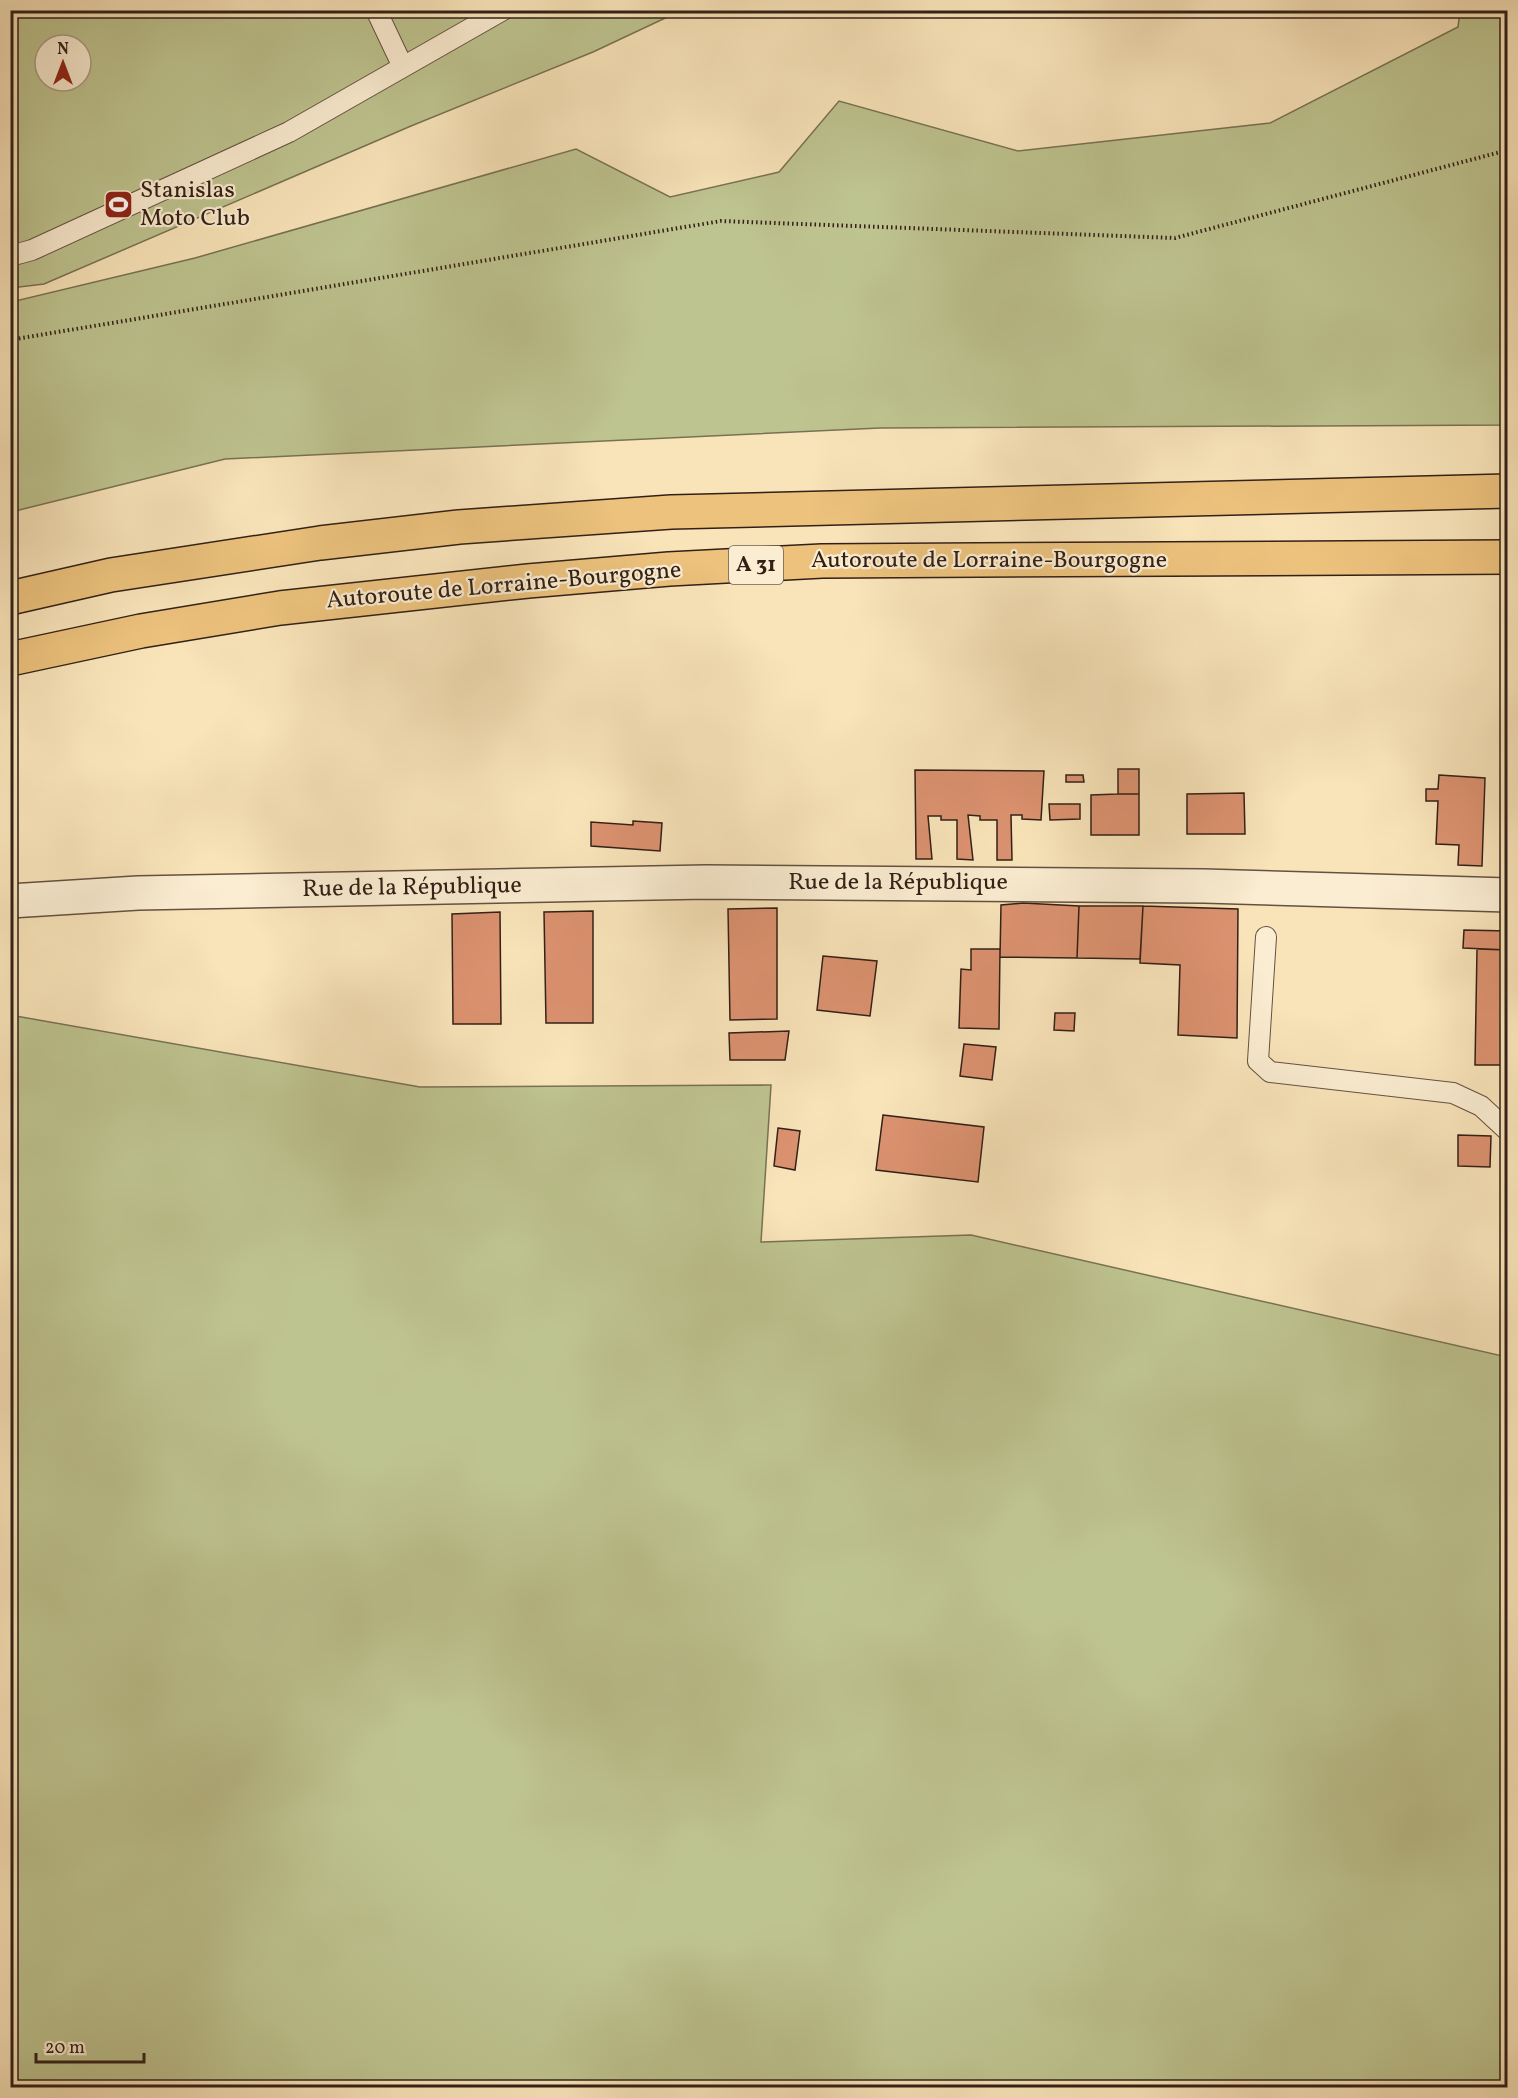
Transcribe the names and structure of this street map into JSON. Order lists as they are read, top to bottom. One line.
{"streets":{"highway":["Autoroute de Lorraine-Bourgogne","A 31"],"street":["Rue de la République"]},"places":{"sports":["Stanislas Moto Club"]},"scale_bar":"20 m","north":"top"}
